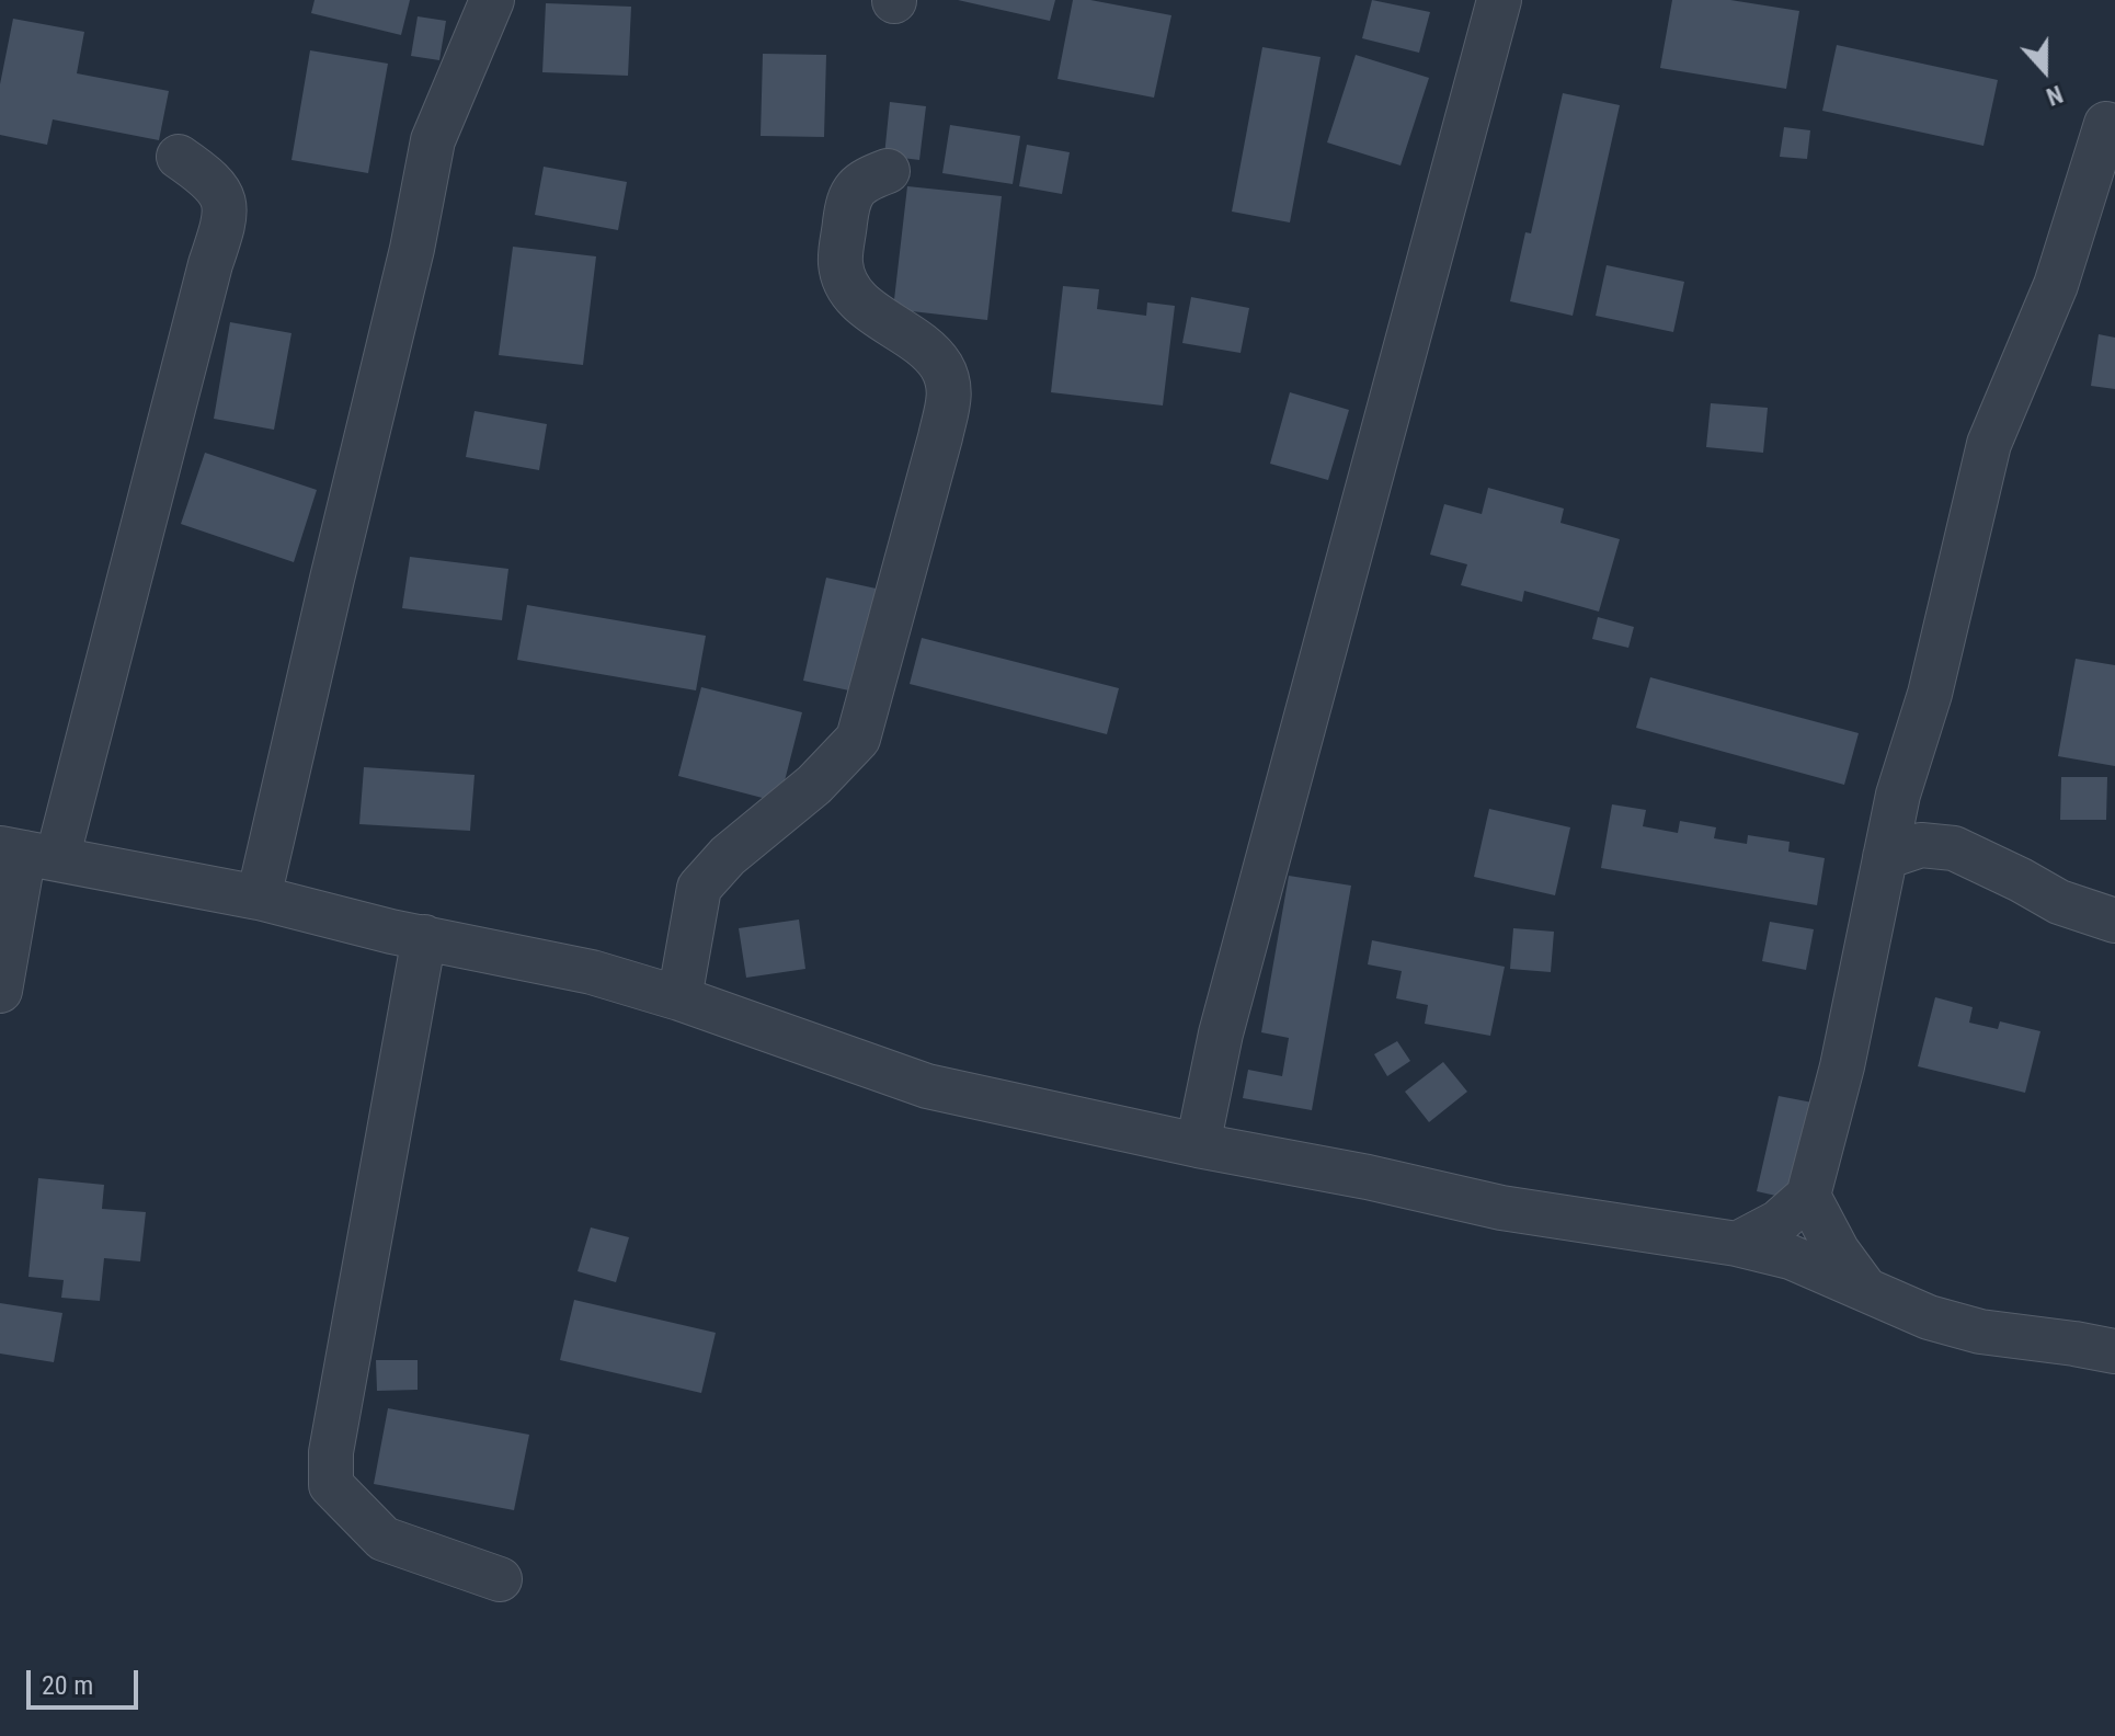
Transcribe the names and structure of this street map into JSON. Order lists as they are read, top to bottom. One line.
{"scale_bar":"20 m","north":"bottom"}
